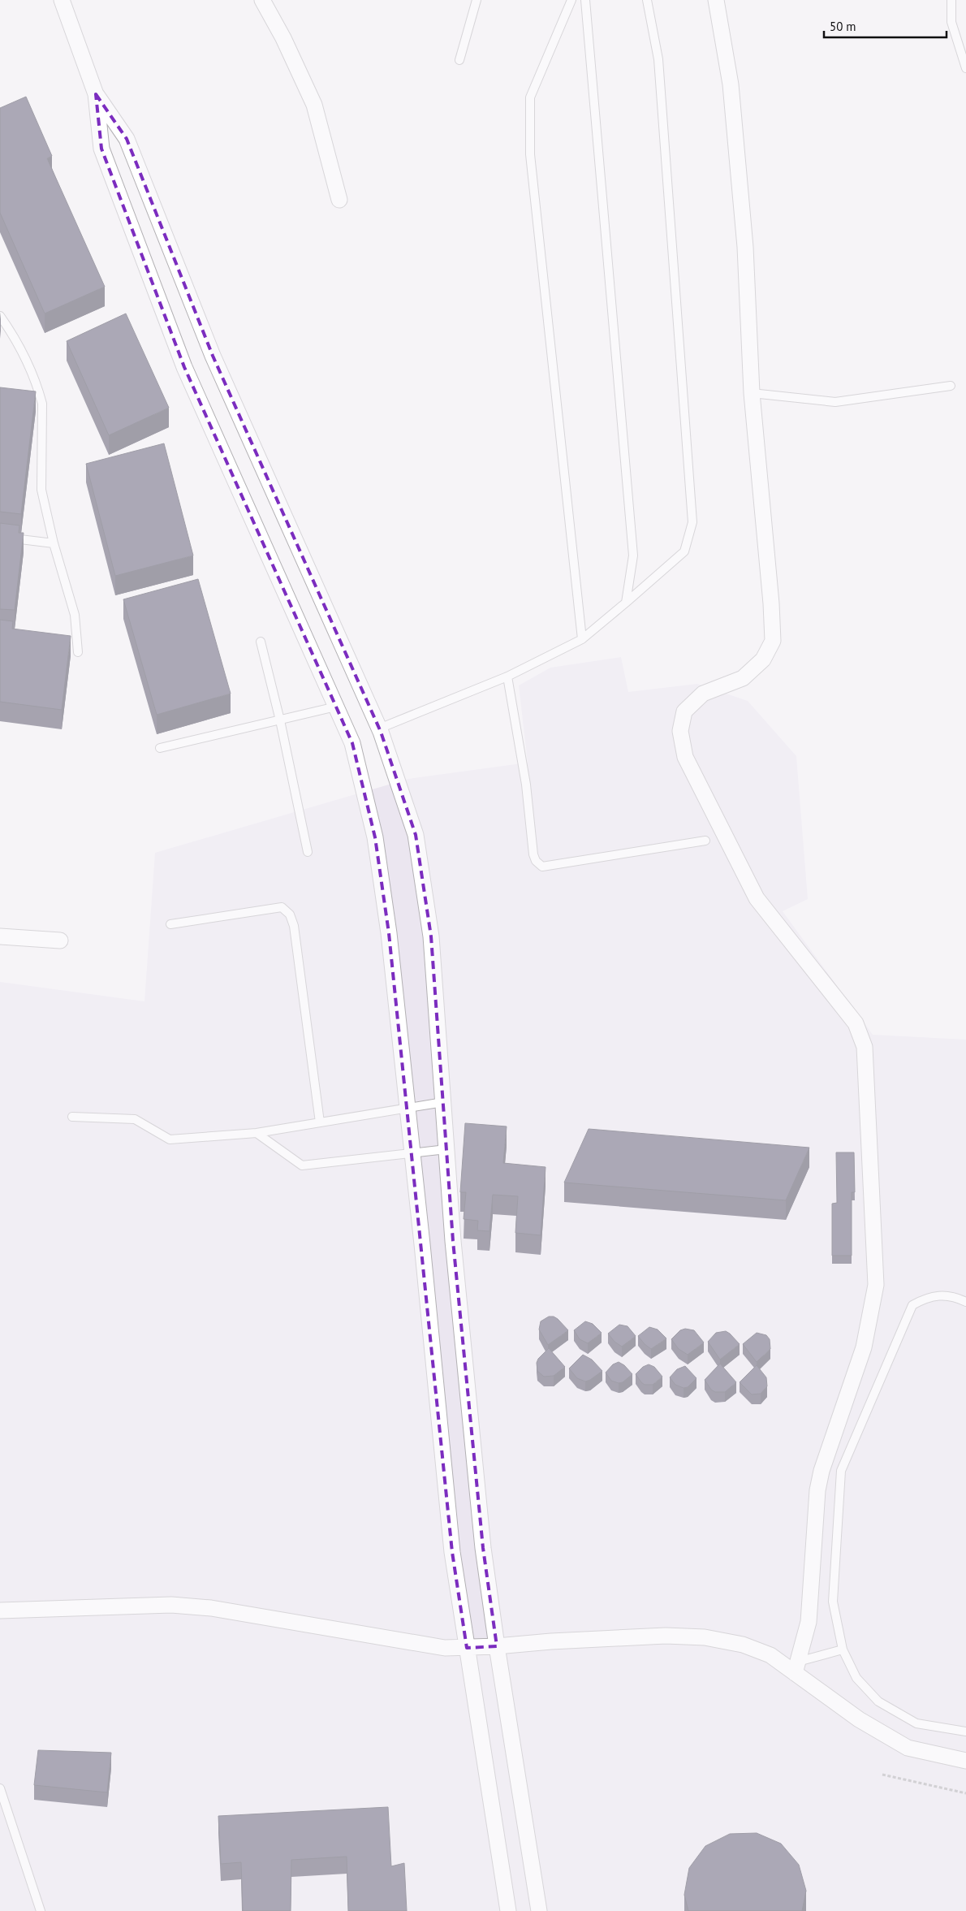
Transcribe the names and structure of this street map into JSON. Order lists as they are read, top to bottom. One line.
{"scale_bar":"50 m"}
